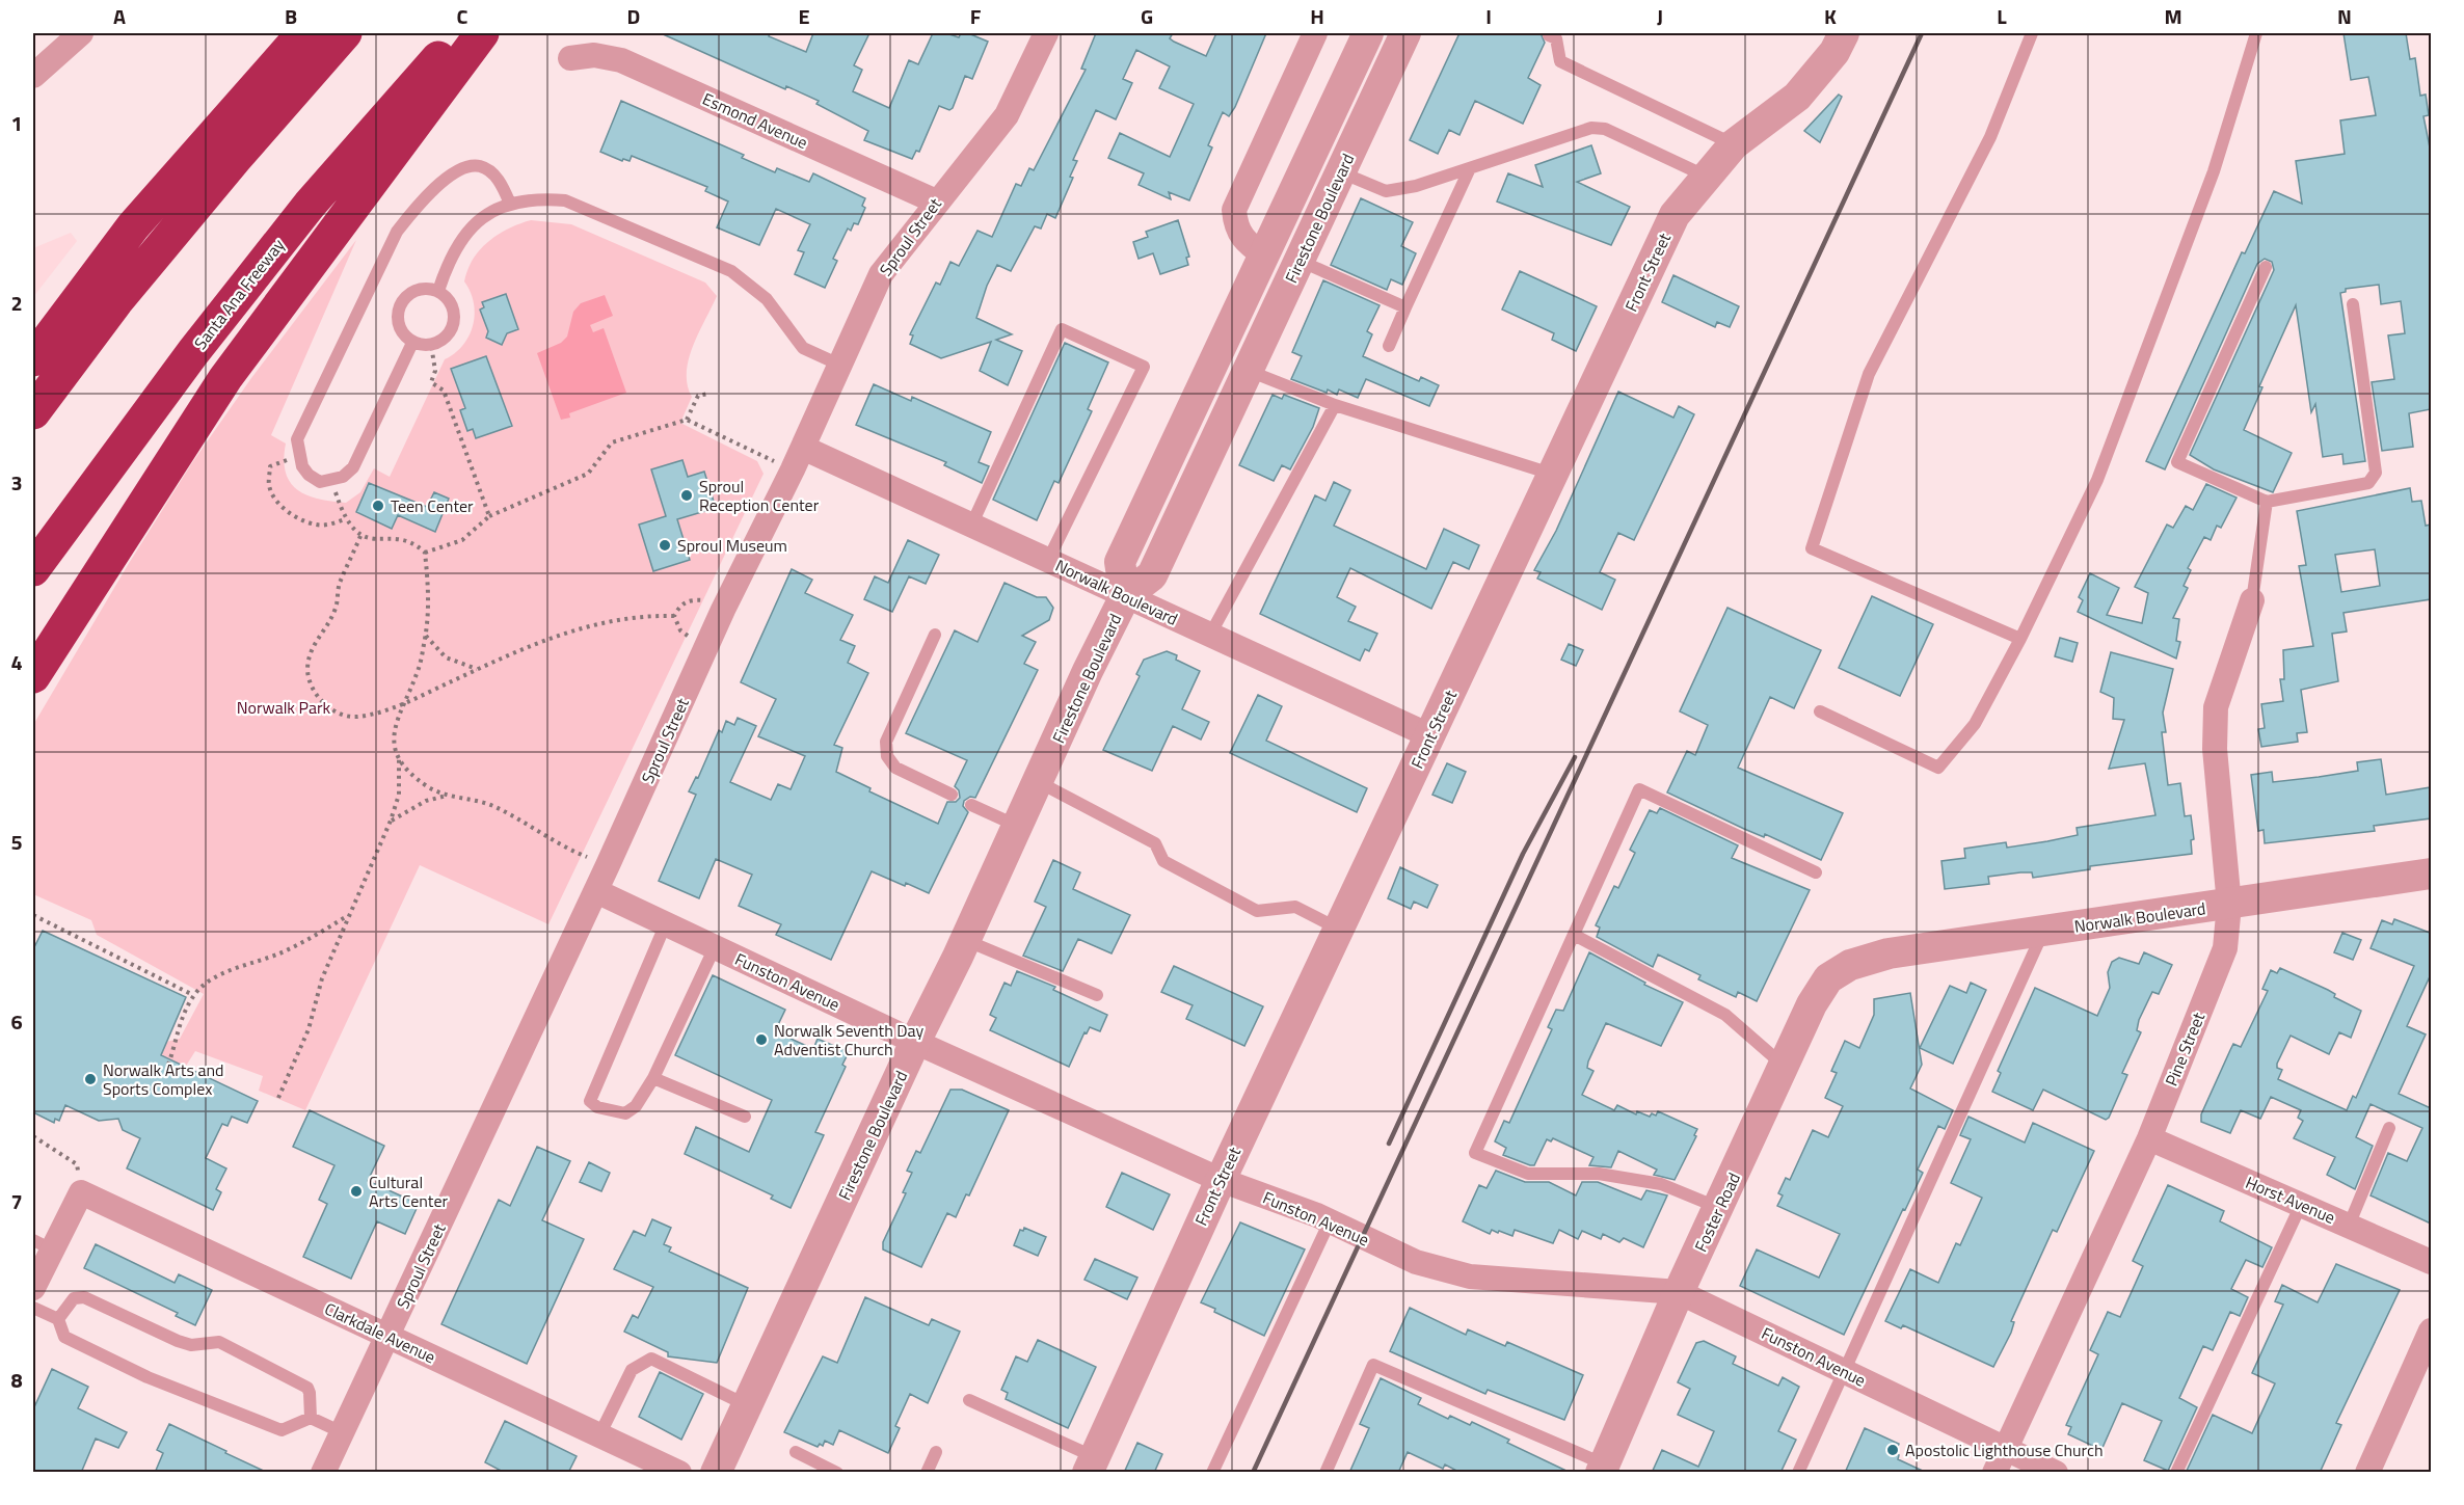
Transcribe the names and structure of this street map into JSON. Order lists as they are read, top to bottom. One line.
{"streets":{"highway":["Santa Ana Freeway"],"street":["Esmond Avenue","Firestone Boulevard","Sproul Street","Front Street","Norwalk Boulevard","Funston Avenue","Pine Street","Horst Avenue","Foster Road","Clarkdale Avenue"]},"crossings":[["Esmond Avenue","Sproul Street"],["Firestone Boulevard","Norwalk Boulevard"],["Firestone Boulevard","Funston Avenue"],["Sproul Street","Norwalk Boulevard"],["Sproul Street","Funston Avenue"],["Sproul Street","Clarkdale Avenue"],["Front Street","Norwalk Boulevard"],["Front Street","Funston Avenue"],["Norwalk Boulevard","Pine Street"],["Norwalk Boulevard","Foster Road"],["Funston Avenue","Pine Street"],["Funston Avenue","Foster Road"],["Pine Street","Horst Avenue"]],"parks":["Norwalk Park"],"places":["Sproul Reception Center","Teen Center","Sproul Museum","Norwalk Seventh Day Adventist Church","Norwalk Arts and Sports Complex","Cultural Arts Center","Apostolic Lighthouse Church"],"grid":{"columns":["A","B","C","D","E","F","G","H","I","J","K","L","M","N"],"rows":["1","2","3","4","5","6","7","8"]}}
